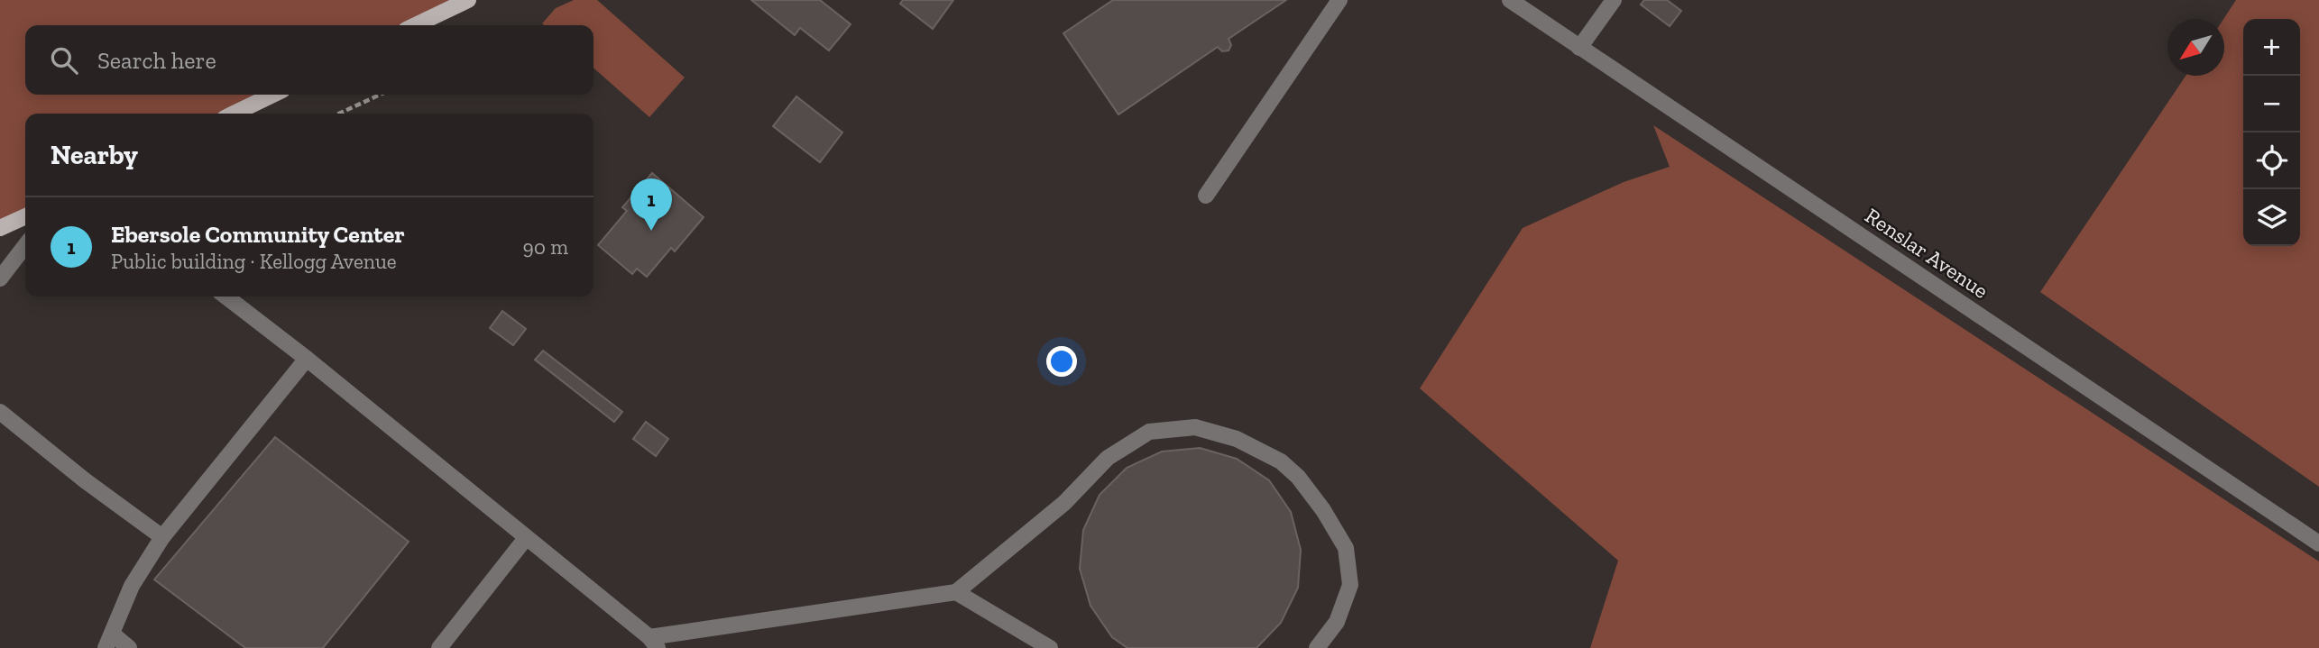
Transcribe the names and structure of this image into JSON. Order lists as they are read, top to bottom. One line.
{"streets":{"street":["Renslar Avenue"]},"north":"bottom left","page":{"map_buttons":["+","−"],"search":"Search here","heading":"Nearby","pins":"1","list":[{"mark":"1","name":"Ebersole Community Center","note":"Public building · Kellogg Avenue","value":"90 m"}]}}
